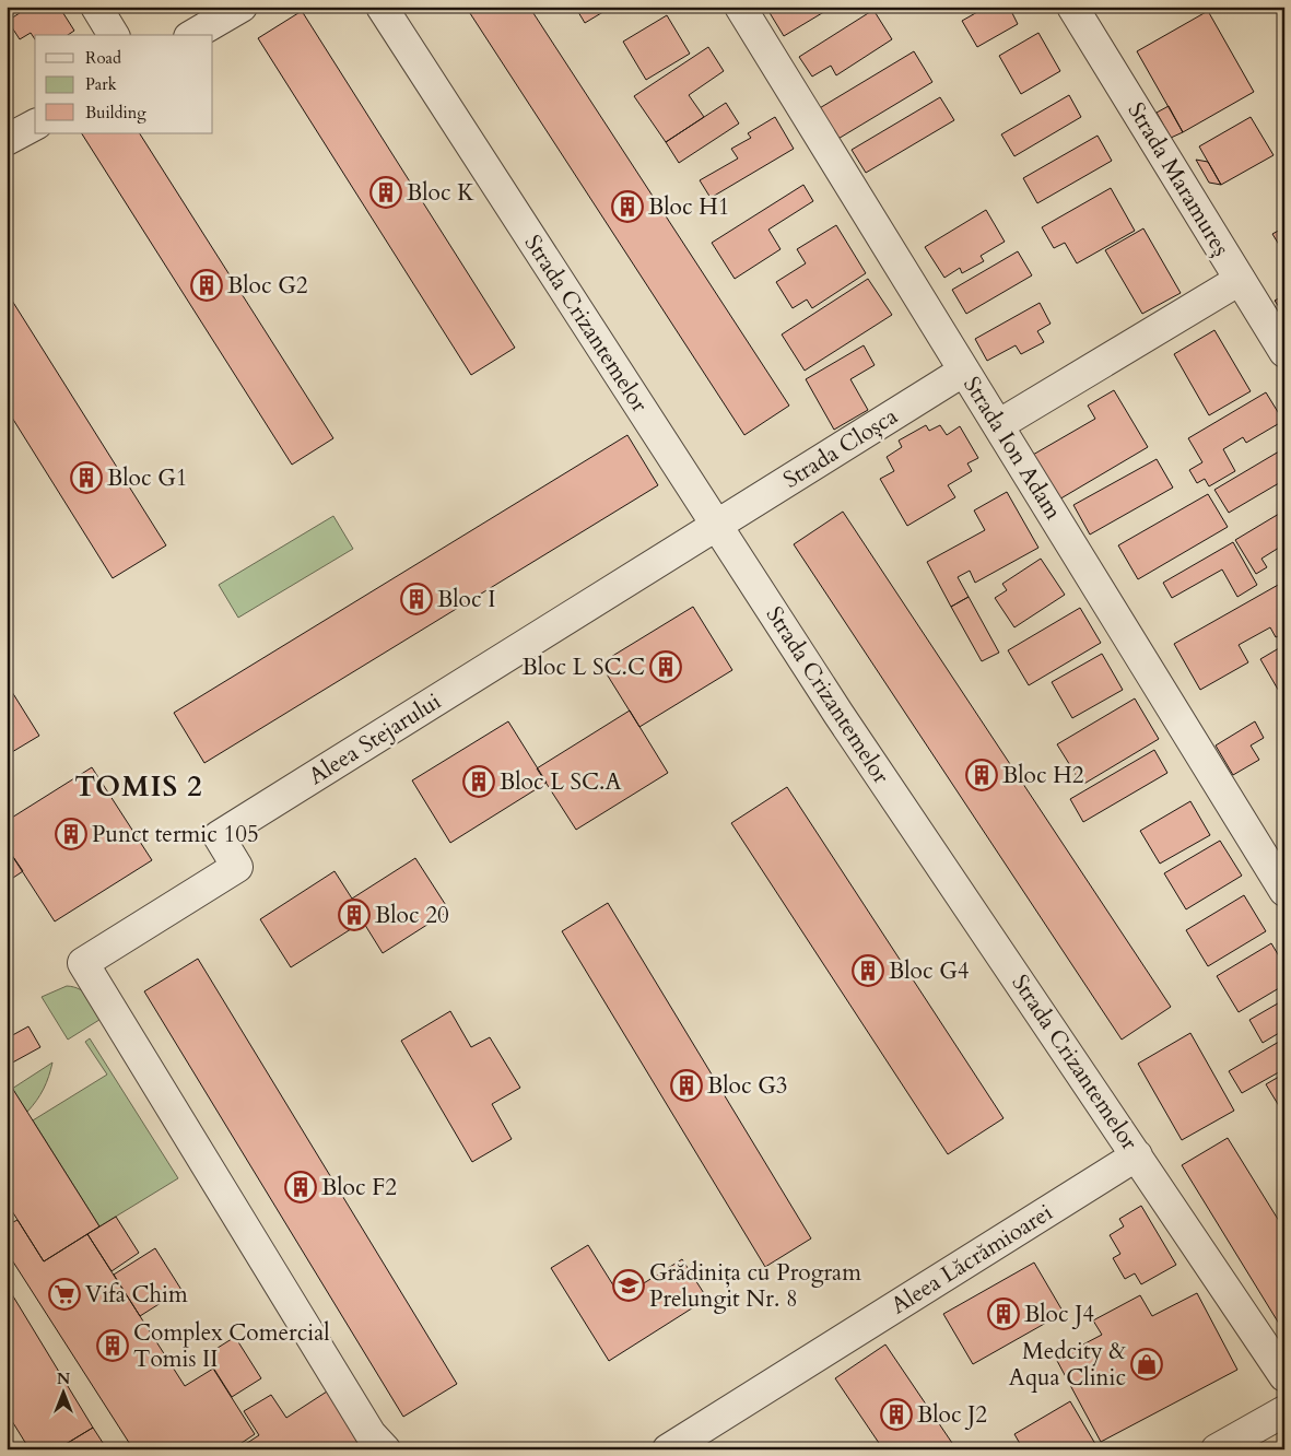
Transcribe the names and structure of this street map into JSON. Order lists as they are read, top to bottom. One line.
{"streets":{"street":["Strada Maramureș","Strada Crizantemelor","Strada Cloșca","Strada Ion Adam","Aleea Stejarului","Aleea Lăcrămioarei"]},"crossings":[["Strada Crizantemelor","Strada Cloșca"],["Strada Crizantemelor","Aleea Stejarului"],["Strada Crizantemelor","Aleea Lăcrămioarei"],["Strada Cloșca","Strada Ion Adam"],["Strada Cloșca","Aleea Stejarului"]],"districts":["TOMIS 2"],"places":{"building":["Bloc K","Bloc H1","Bloc G2","Bloc G1","Bloc I","Bloc L SC.C","Bloc H2","Bloc L SC.A","Punct termic 105","Bloc 20","Bloc G4","Bloc G3","Bloc F2","Bloc J4","Complex Comercial Tomis II","Bloc J2"],"school or university":["Grădinița cu Program Prelungit Nr. 8"],"supermarket":["Vifa Chim"],"shop":["Medcity & Aqua Clinic"]},"legend":["Road","Park","Building"],"north":"top"}
